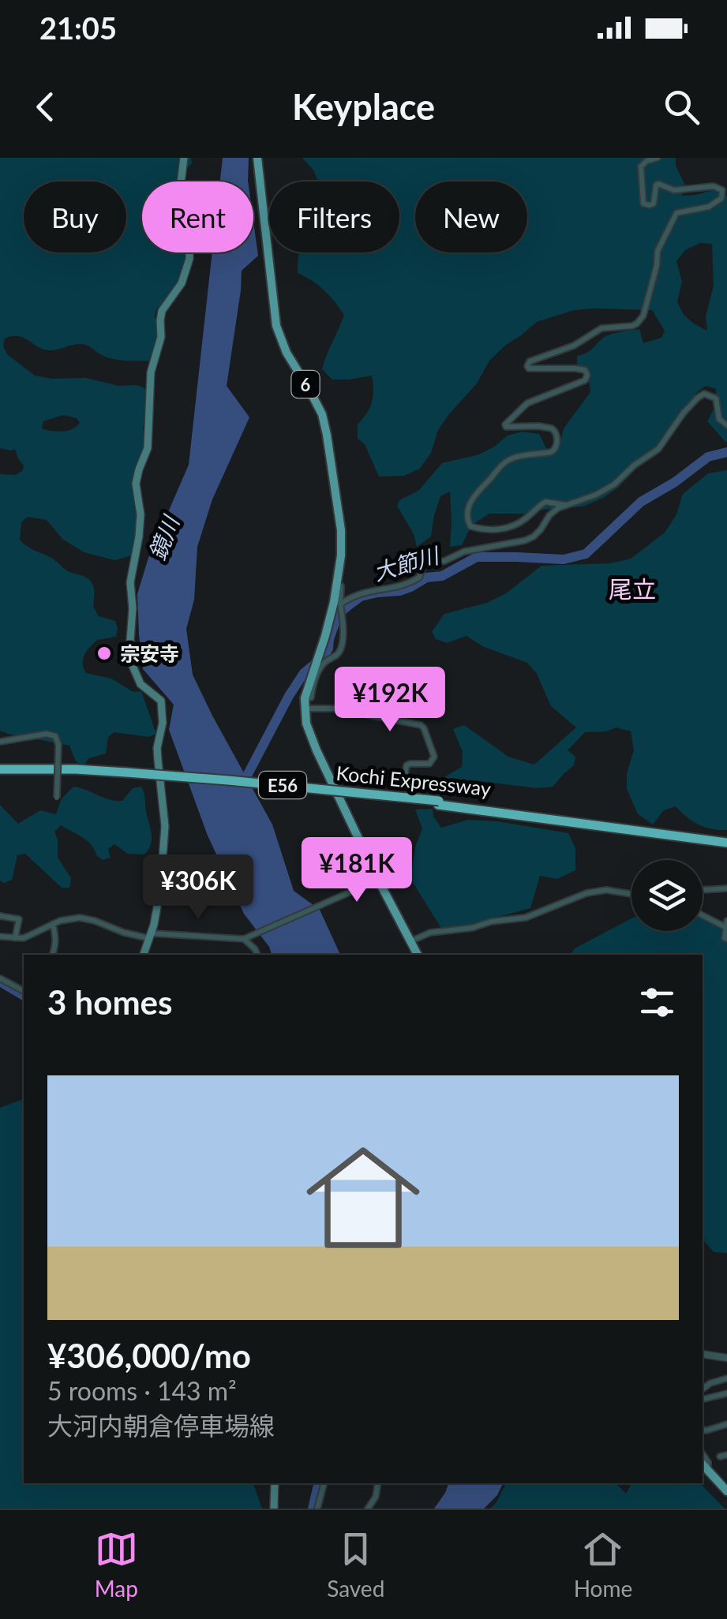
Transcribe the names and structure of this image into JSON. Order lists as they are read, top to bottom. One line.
{"streets":{"highway":["Kochi Expressway","E56"],"main road":["6"]},"districts":["尾立"],"water":["鏡川","大節川"],"places":["宗安寺"],"page":{"status":"21:05","header":"Keyplace","chip":["Buy","Rent","Filters","New"],"price":["¥192K","¥181K","¥306K"],"heading":"3 homes","list":[{"name":"¥306,000/mo","note":"5 rooms · 143 m² · 大河内朝倉停車場線"}],"tabs":["Map","Saved","Home"]}}
